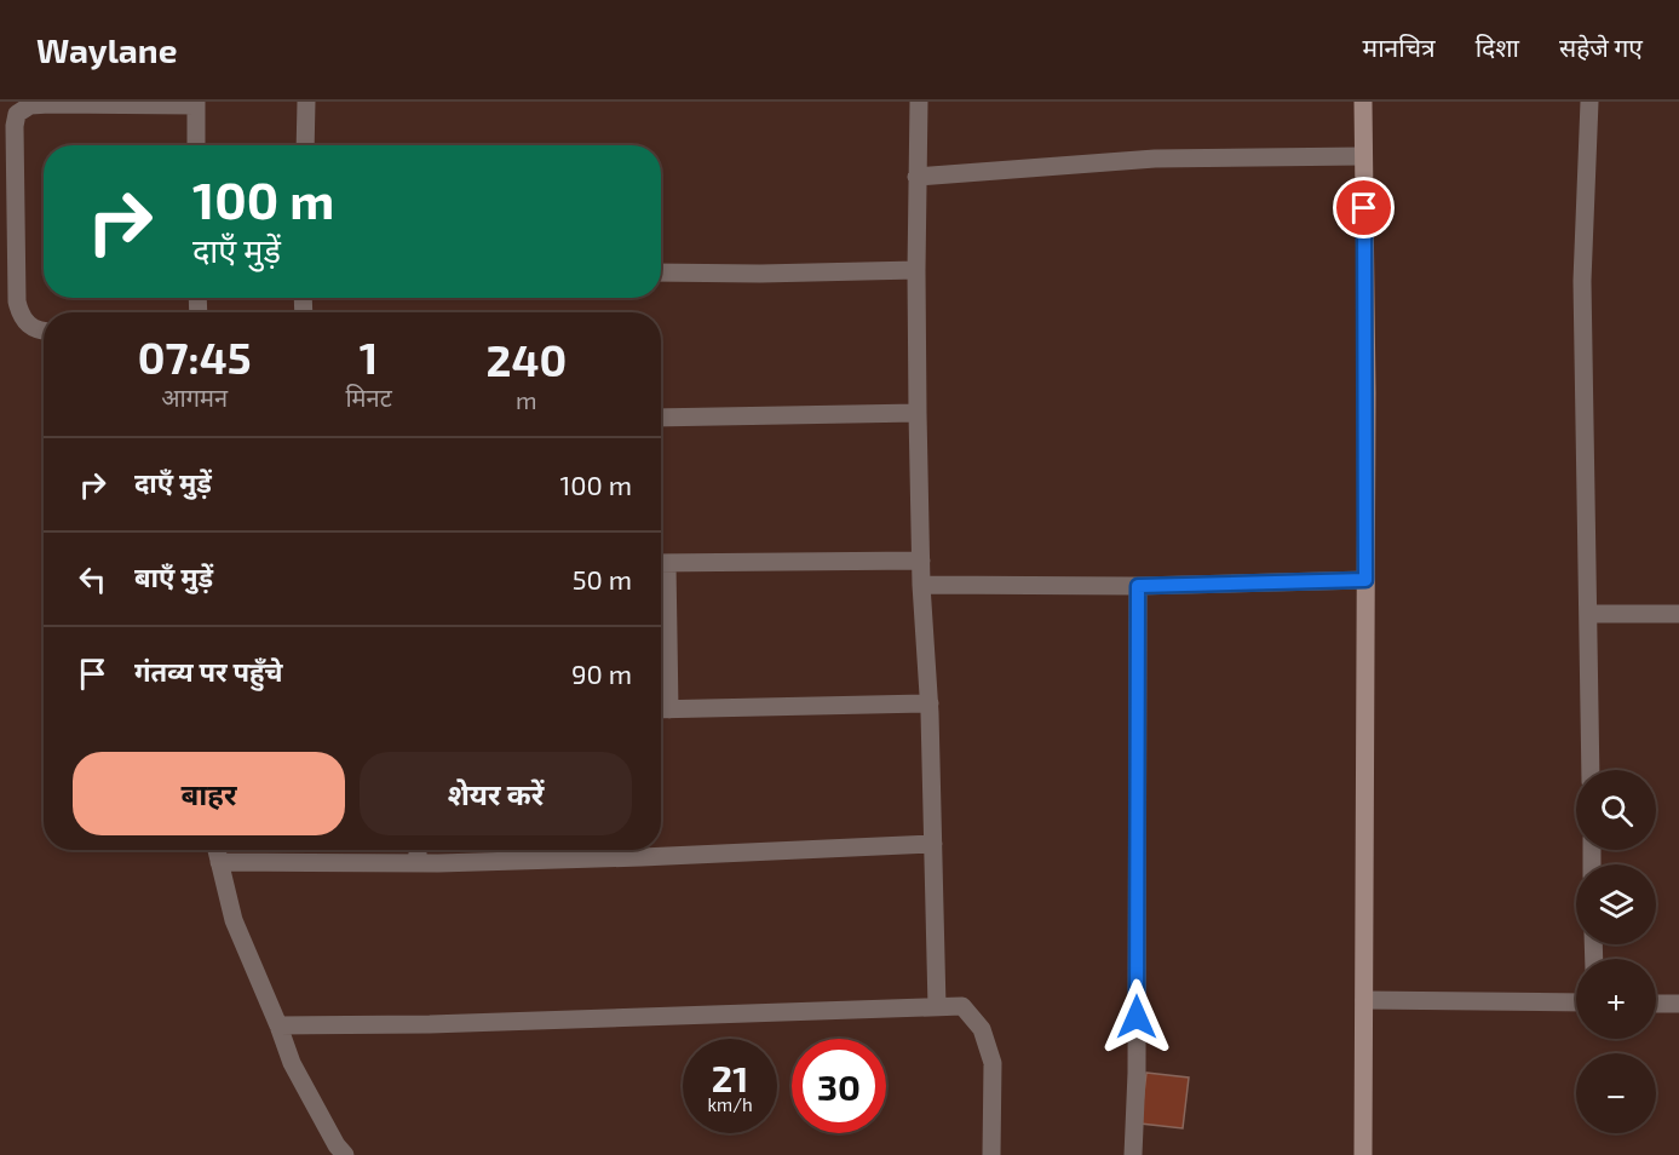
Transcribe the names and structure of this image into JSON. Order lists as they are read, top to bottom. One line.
{"page":{"header":"Waylane","nav":["मानचित्र","दिशा","सहेजे गए"],"turn":["100 m","दाएँ मुड़ें"],"eta":["07:45","आगमन","1","मिनट","240","m"],"list":[{"name":"दाएँ मुड़ें","value":"100 m"},{"name":"बाएँ मुड़ें","value":"50 m"},{"name":"गंतव्य पर पहुँचे","value":"90 m"}],"buttons":["बाहर","शेयर करें"],"map_buttons":["+","−"],"speed":"21 km/h","limit":"30"}}
